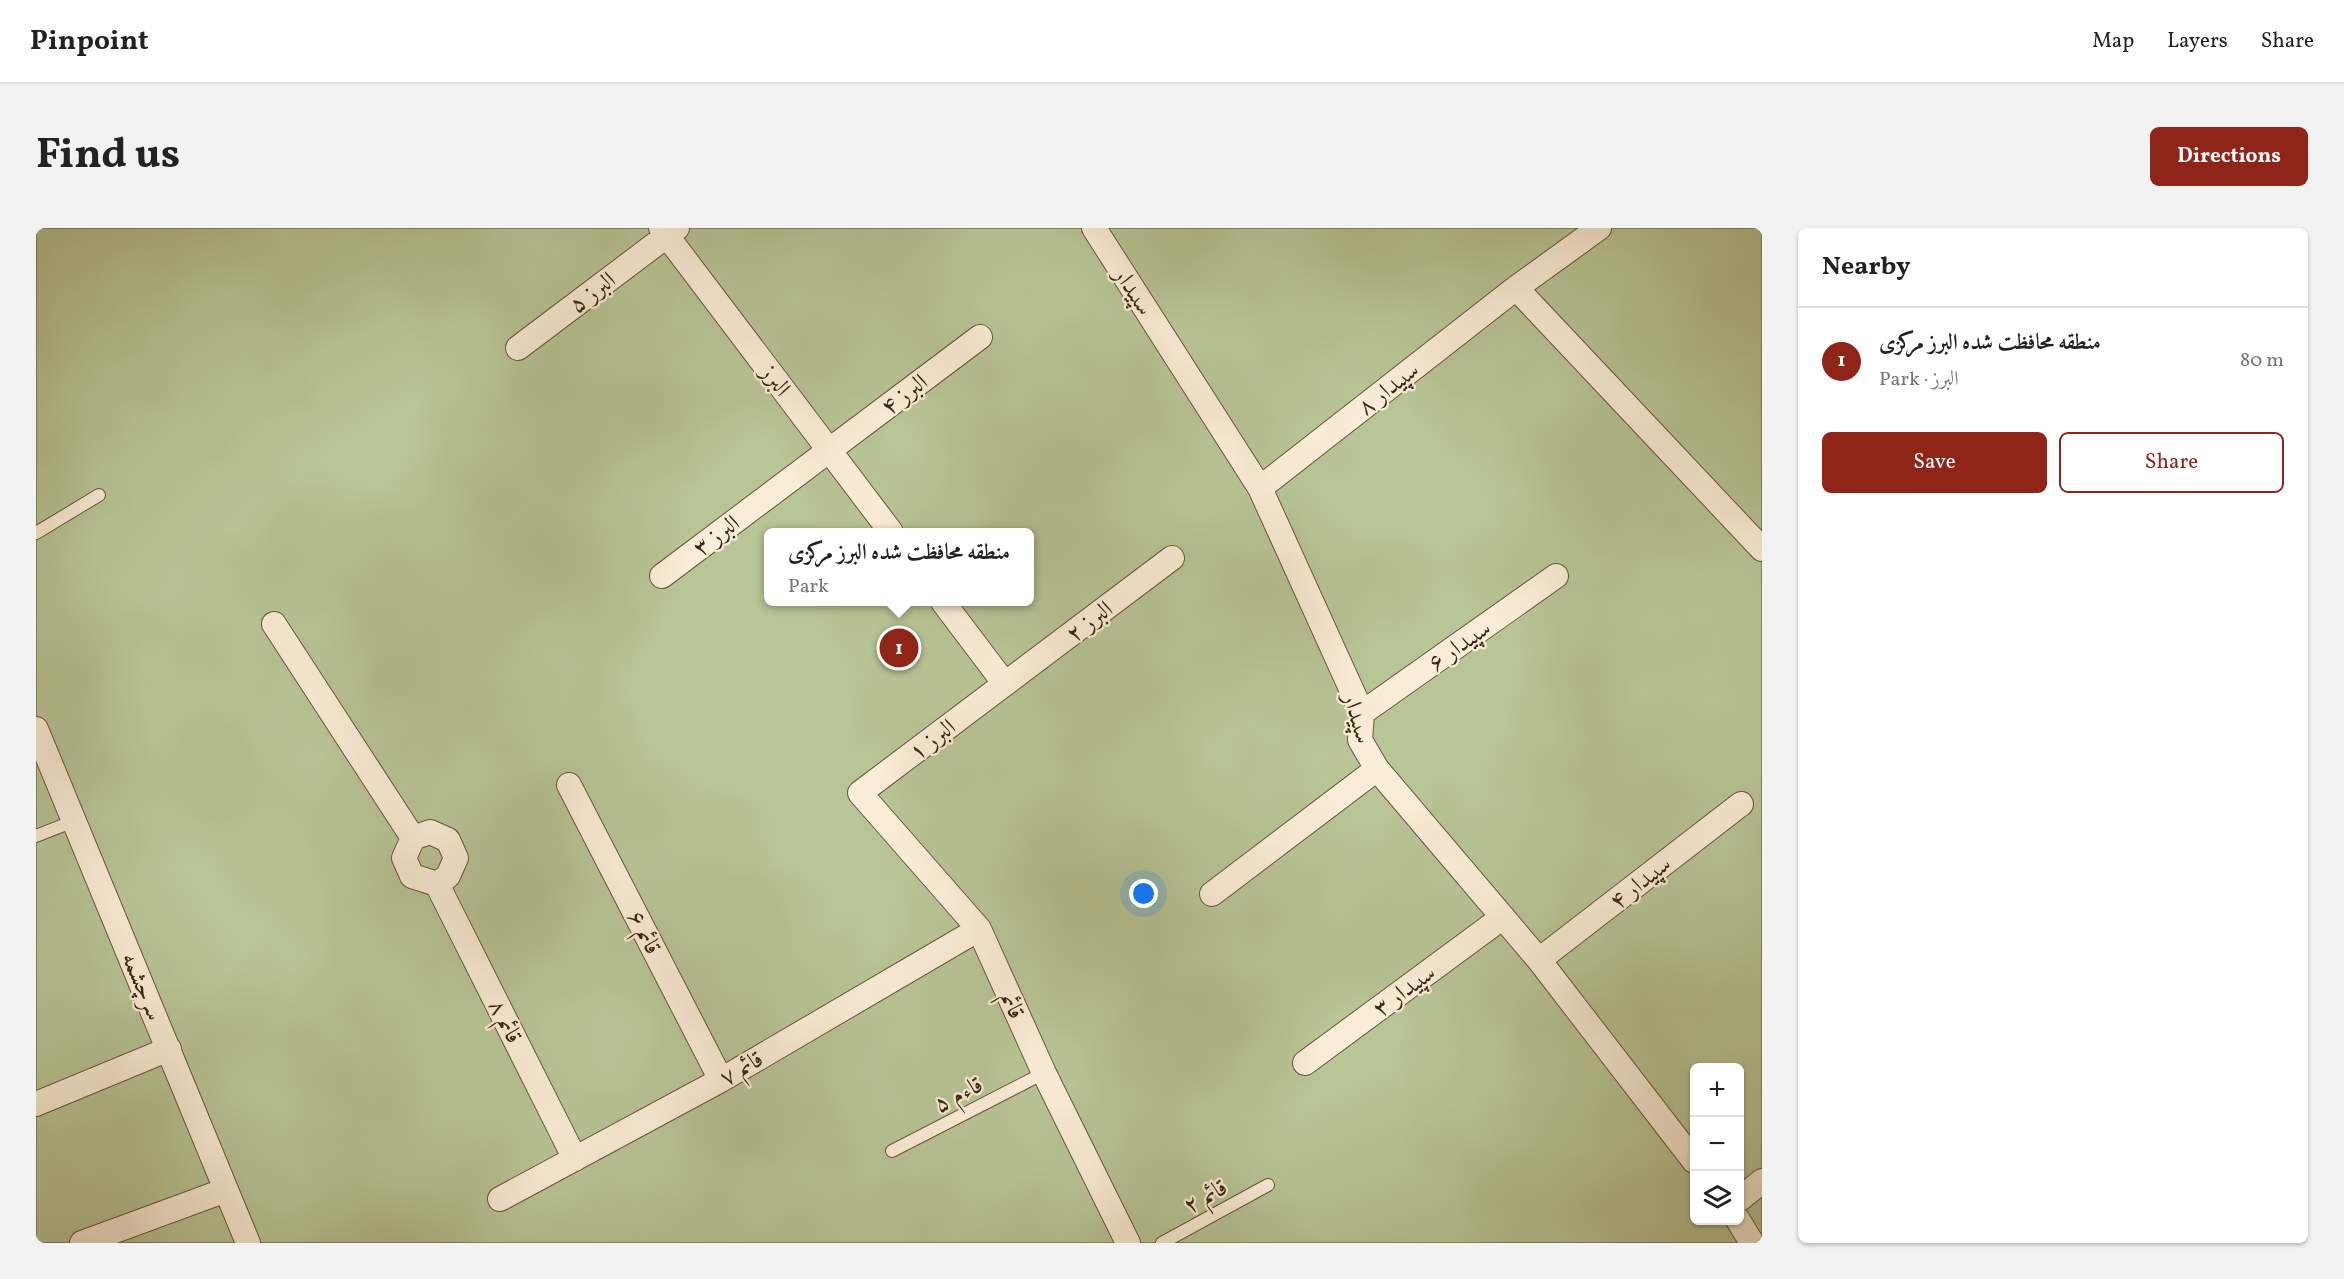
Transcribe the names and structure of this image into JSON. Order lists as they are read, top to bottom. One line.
{"streets":{"street":["سپیدار","البرز ۵","البرز","سپیدار ۸","البرز ۴","البرز ۳","البرز ۲","سپیدار ۶","البرز ۱","سپیدار ۴","قائم ۶","سرچشمه","سپیدار ۳","قائم","قائم ۸","قائم ۷"],"lane":["قاءم ۵","قائم ۲"]},"crossings":[["سپیدار","سپیدار ۸"],["سپیدار","سپیدار ۶"],["سپیدار","سپیدار ۴"],["سپیدار","سپیدار ۳"],["البرز ۵","البرز"],["البرز","البرز ۴"],["البرز","البرز ۳"],["البرز ۴","البرز ۳"],["البرز ۲","البرز ۱"],["البرز ۱","قائم"],["قائم ۶","قائم ۷"],["قائم","قائم ۷"],["قائم","قاءم ۵"],["قائم ۸","قائم ۷"]],"page":{"header":"Pinpoint","nav":["Map","Layers","Share"],"title":"Find us","buttons":["Directions",["Save","Share"]],"heading":"Nearby","list":[{"mark":"1","name":"منطقه محافظت شده البرز مرکزی","note":"Park · البرز","value":"80 m"}],"popup":["منطقه محافظت شده البرز مرکزی","Park"],"pins":"1","map_buttons":["+","−"]}}
